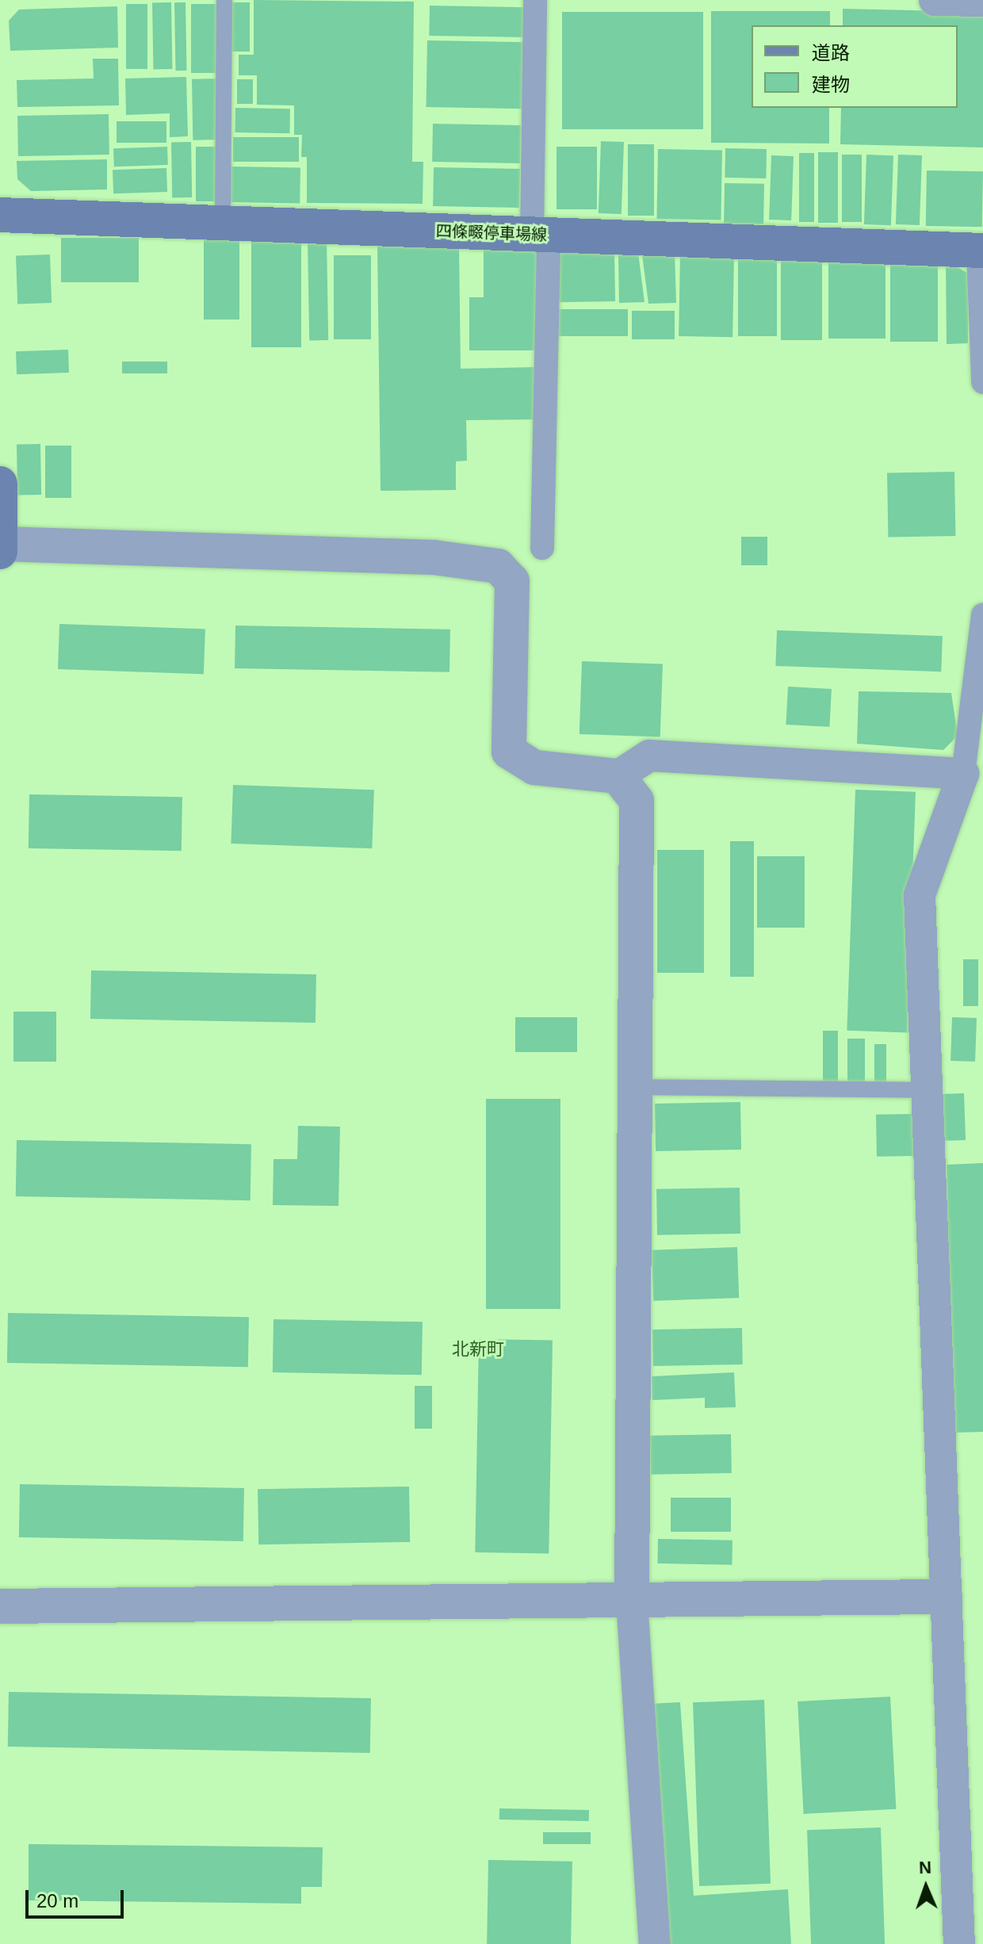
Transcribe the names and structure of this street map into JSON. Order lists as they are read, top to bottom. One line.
{"streets":{"main road":["四條畷停車場線"]},"districts":["北新町"],"legend":["道路","建物"],"scale_bar":"20 m","north":"top"}
